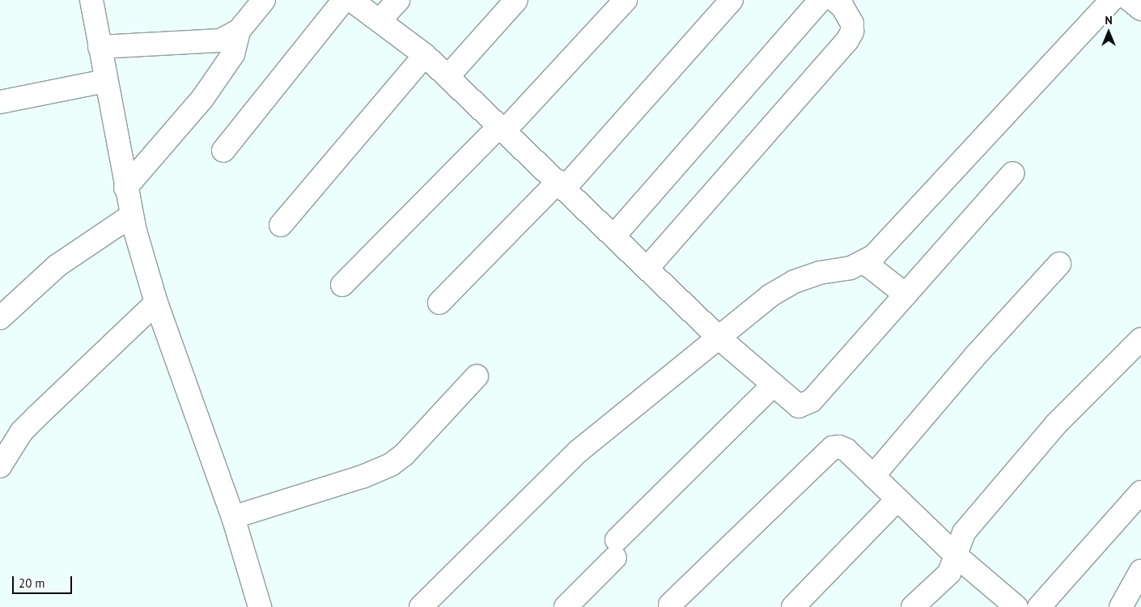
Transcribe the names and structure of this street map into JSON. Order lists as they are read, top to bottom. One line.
{"scale_bar":"20 m","north":"top"}
